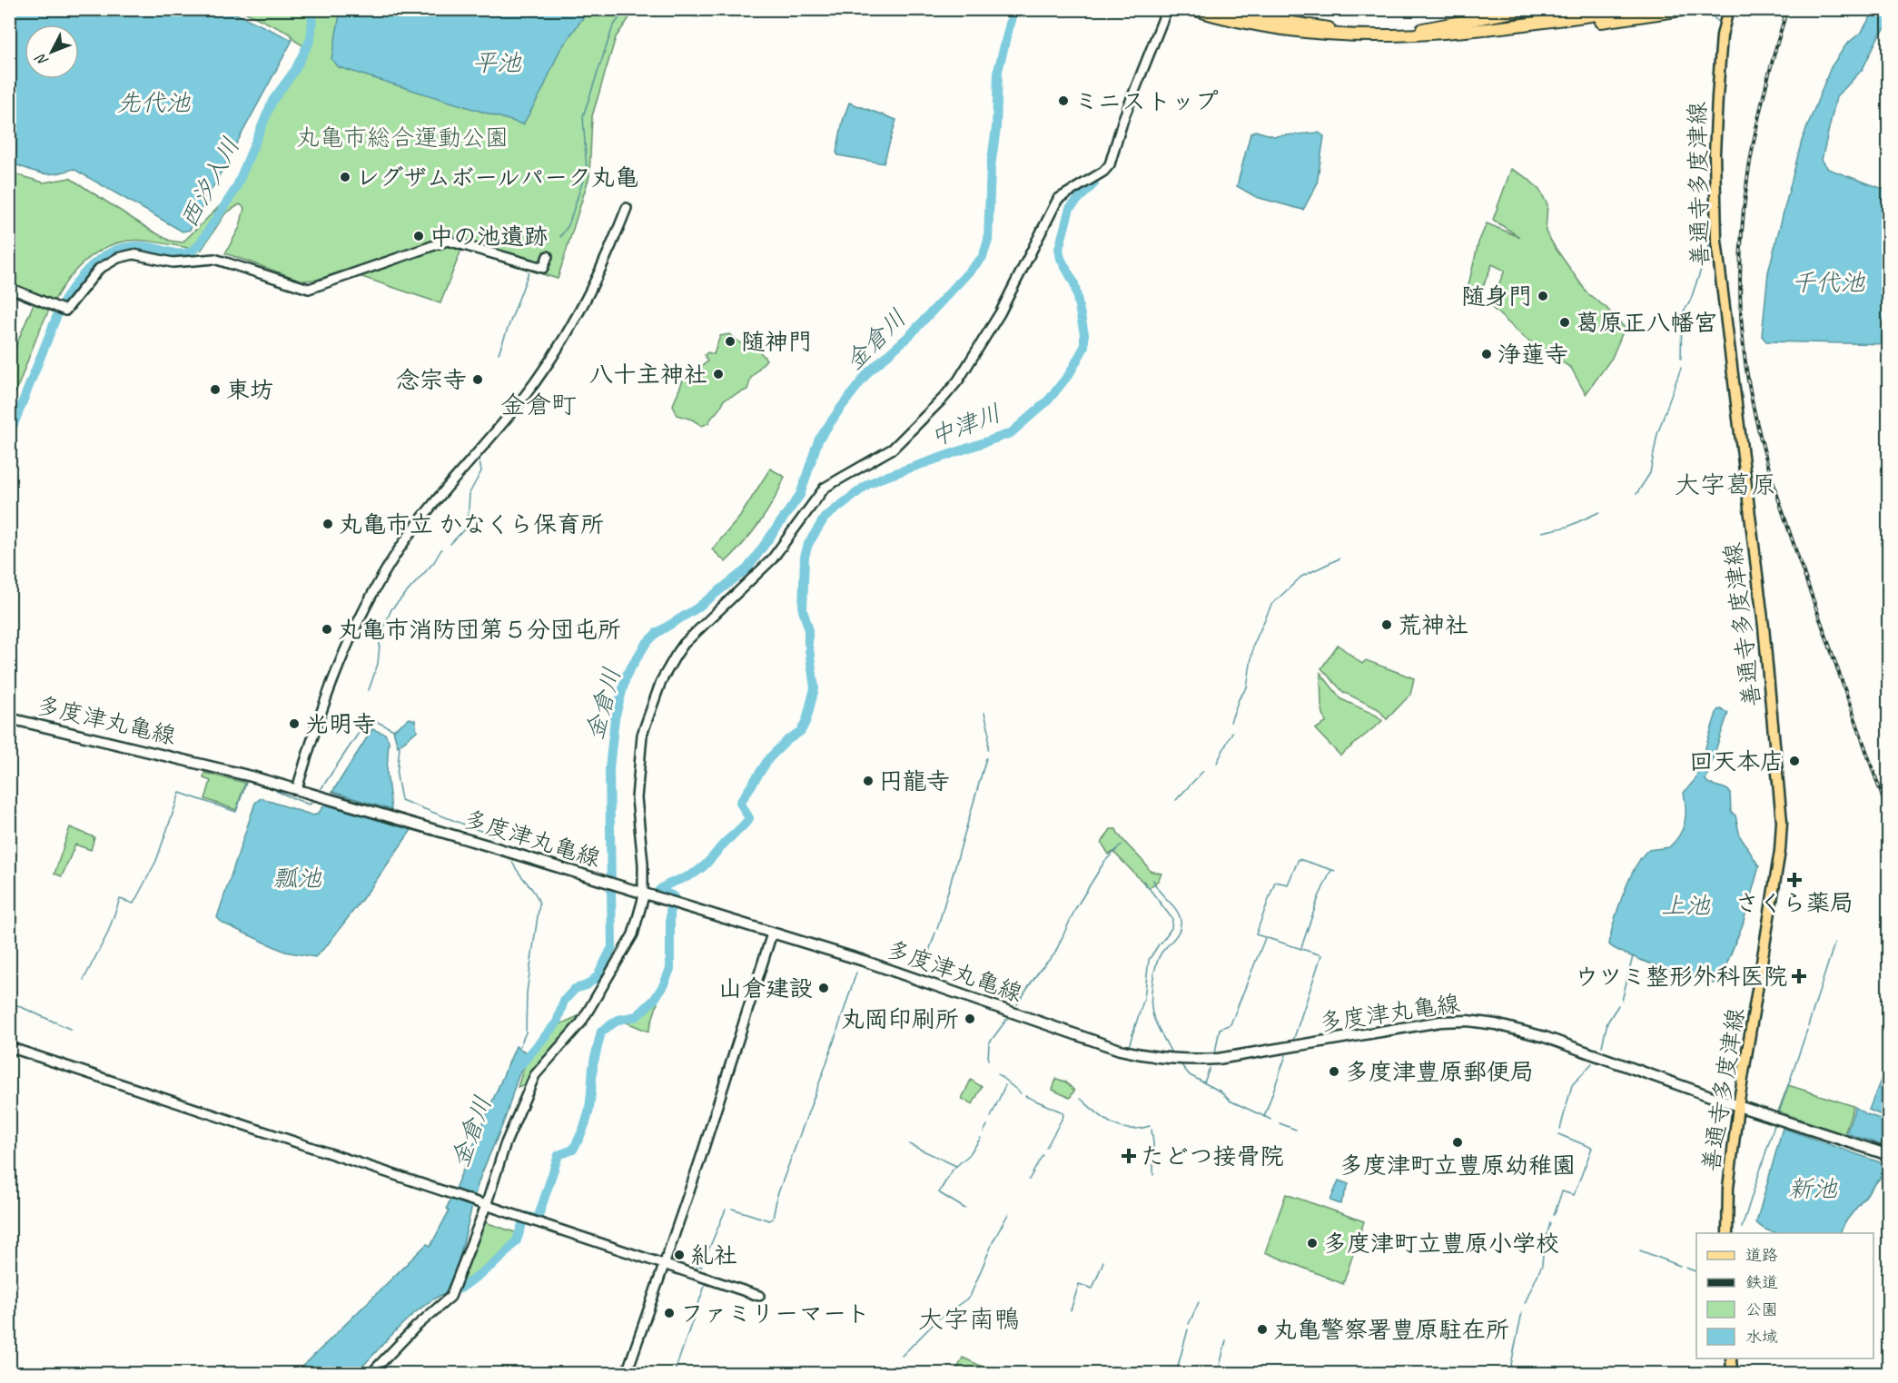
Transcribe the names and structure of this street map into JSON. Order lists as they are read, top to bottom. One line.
{"streets":{"main road":["善通寺多度津線","多度津丸亀線"]},"crossings":[["善通寺多度津線","多度津丸亀線"]],"districts":["金倉町","大字葛原","大字南鴨"],"water":["平池","先代池","西汐入川","千代池","金倉川","中津川","瓢池","上池","新池"],"parks":["丸亀市総合運動公園"],"places":{"other":["ミニストップ","レグザムボールパーク丸亀","中の池遺跡","随身門","葛原正八幡宮","随神門","浄蓮寺","八十主神社","念宗寺","東坊","丸亀市立 かなくら保育所","荒神社","丸亀市消防団第５分団屯所","光明寺","回天本店","円龍寺","山倉建設","丸岡印刷所","多度津豊原郵便局","多度津町立豊原幼稚園","多度津町立豊原小学校","糺社","ファミリーマート","丸亀警察署豊原駐在所"],"health":["さくら薬局","ウツミ整形外科医院","たどつ接骨院"]},"legend":["道路","鉄道","公園","水域"],"north":"bottom left"}
